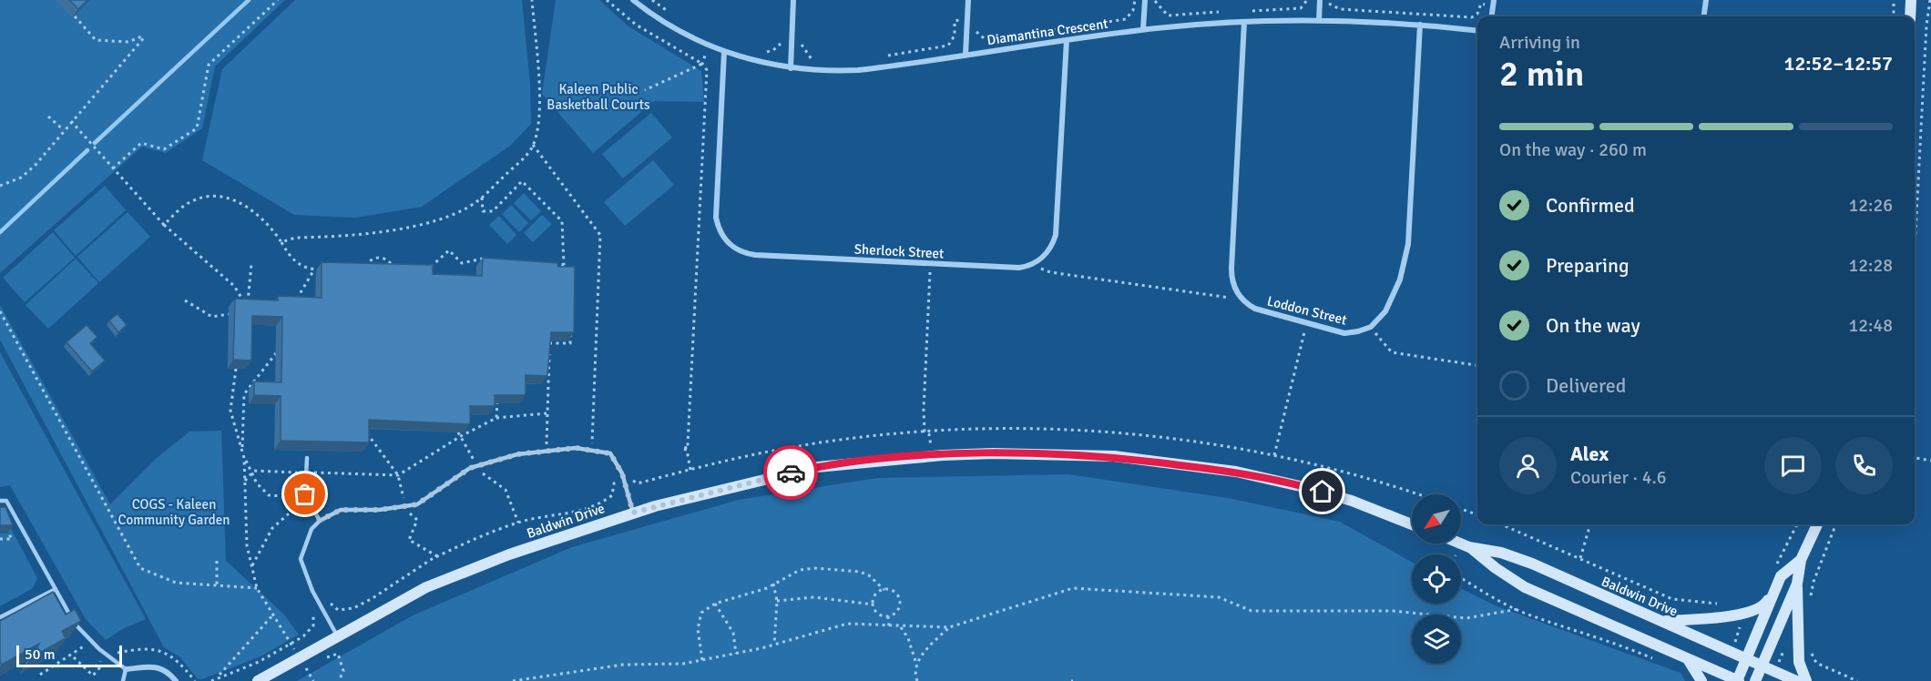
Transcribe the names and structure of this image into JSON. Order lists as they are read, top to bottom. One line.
{"streets":{"main road":["Baldwin Drive"],"street":["Diamantina Crescent","Sherlock Street","Loddon Street"]},"crossings":[["Diamantina Crescent","Sherlock Street"]],"parks":["Kaleen Public Basketball Courts","COGS - Kaleen Community Garden"],"scale_bar":"50 m","north":"bottom left","page":{"heading":["2 min","Arriving in","12:52–12:57"],"panel":["Alex","Courier · 4.6"],"bar":"On the way · 260 m","list":[["Confirmed","12:26"],["Preparing","12:28"],["On the way","12:48"],"Delivered"],"scale":"50 m"}}
